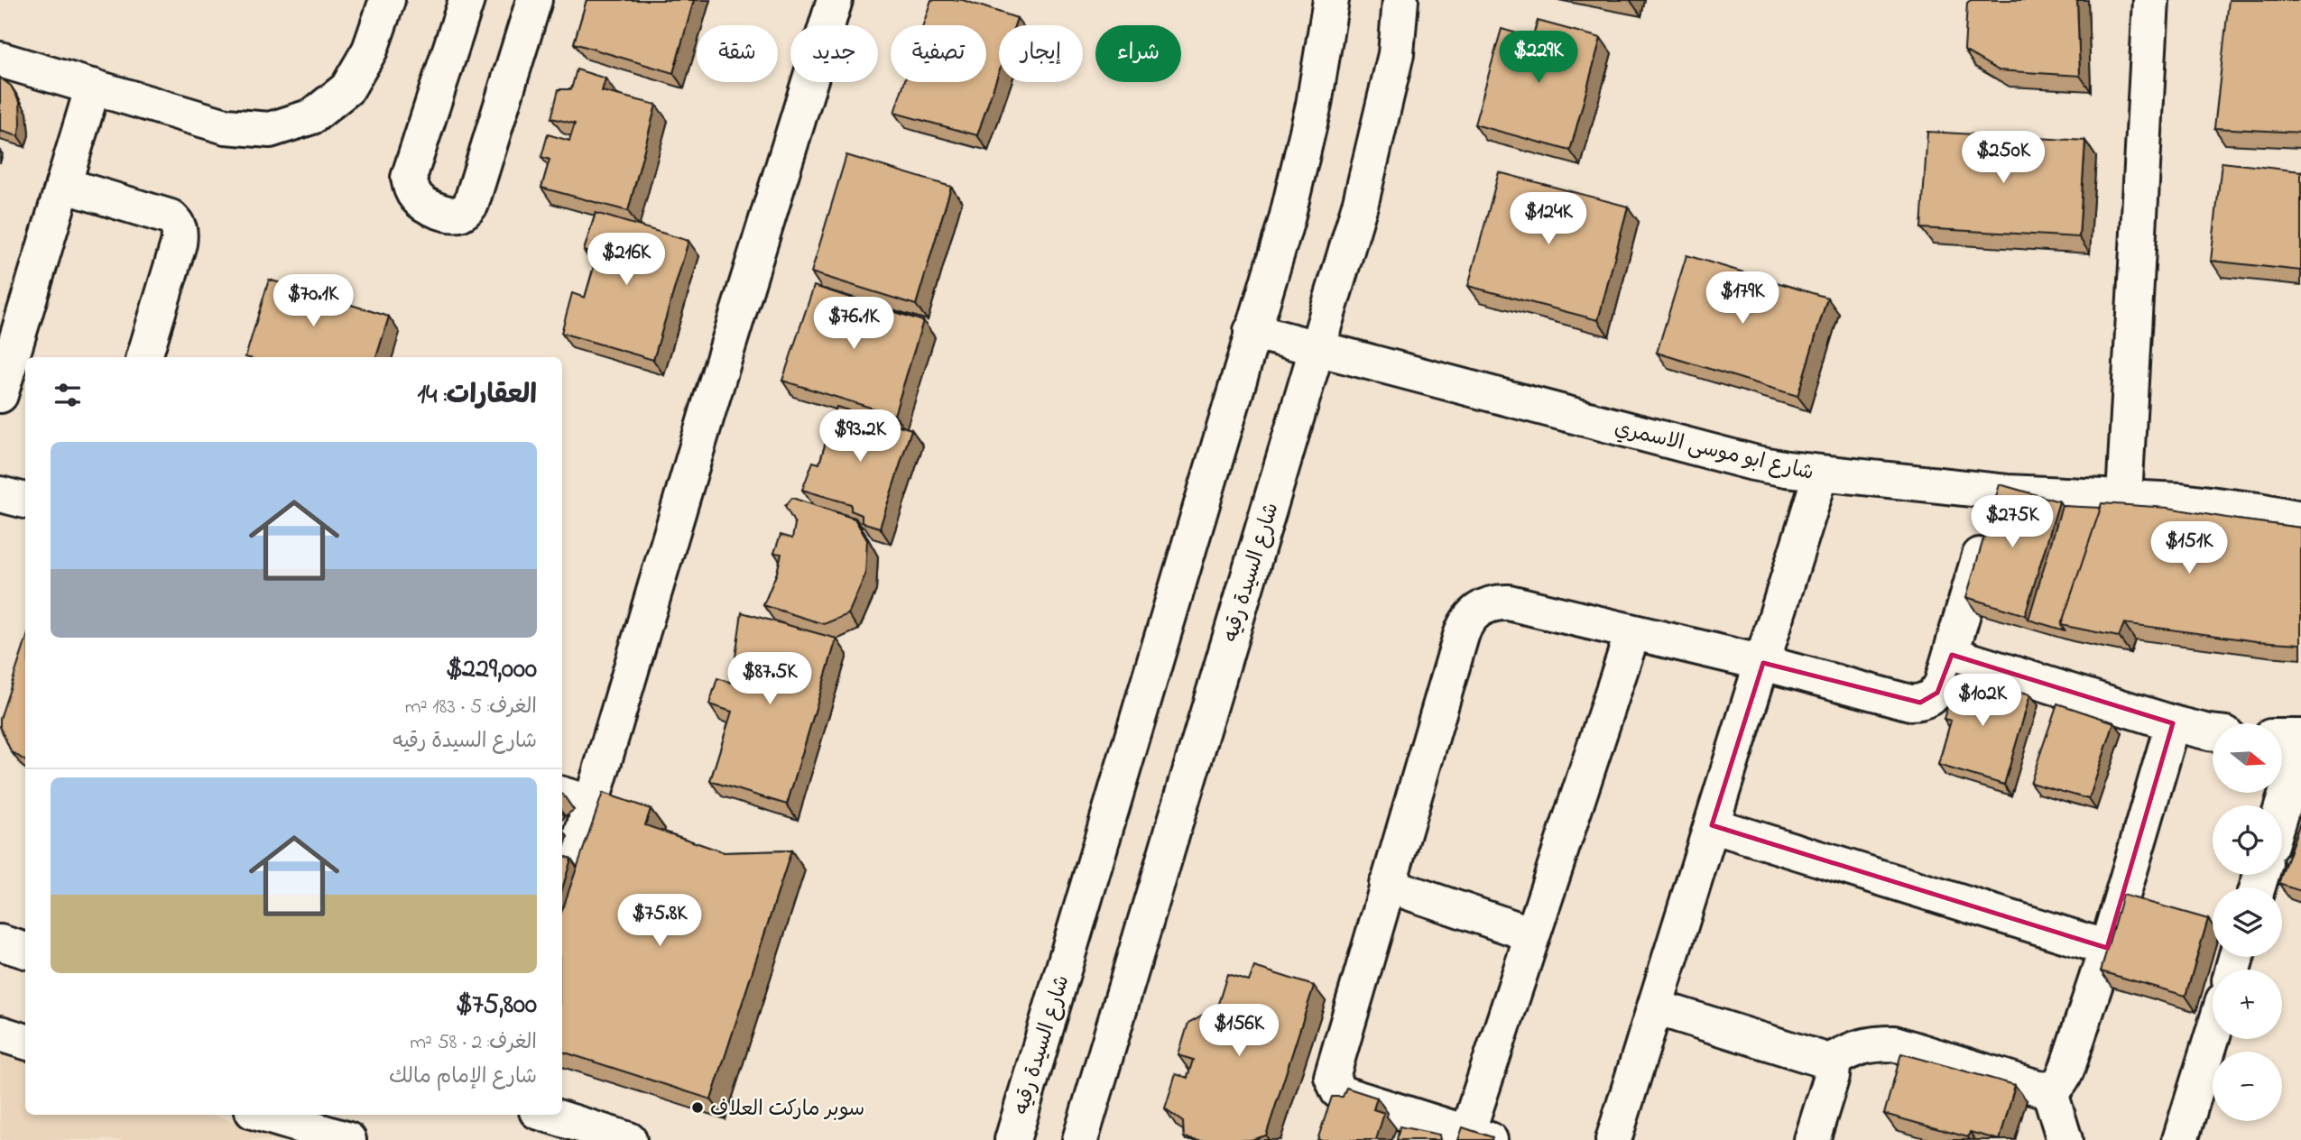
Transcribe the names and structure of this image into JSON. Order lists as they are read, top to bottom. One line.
{"streets":{"street":["شارع ابو موسى الاسمري","شارع السيدة رقيه"]},"crossings":[["شارع ابو موسى الاسمري","شارع السيدة رقيه"]],"places":["سوبر ماركت العلاف"],"north":"right","page":{"chip":["شراء","إيجار","تصفية","جديد","شقة"],"price":["$229K","$250K","$124K","$216K","$179K","$70.1K","$76.1K","$93.2K","$275K","$151K","$87.5K","$102K","$75.8K","$156K"],"heading":"العقارات: 14","list":[{"name":"$229,000","note":"الغرف: 5 · 183 m² · شارع السيدة رقيه"},{"name":"$75,800","note":"الغرف: 2 · 58 m² · شارع الإمام مالك"}],"map_buttons":["+","−"]}}
